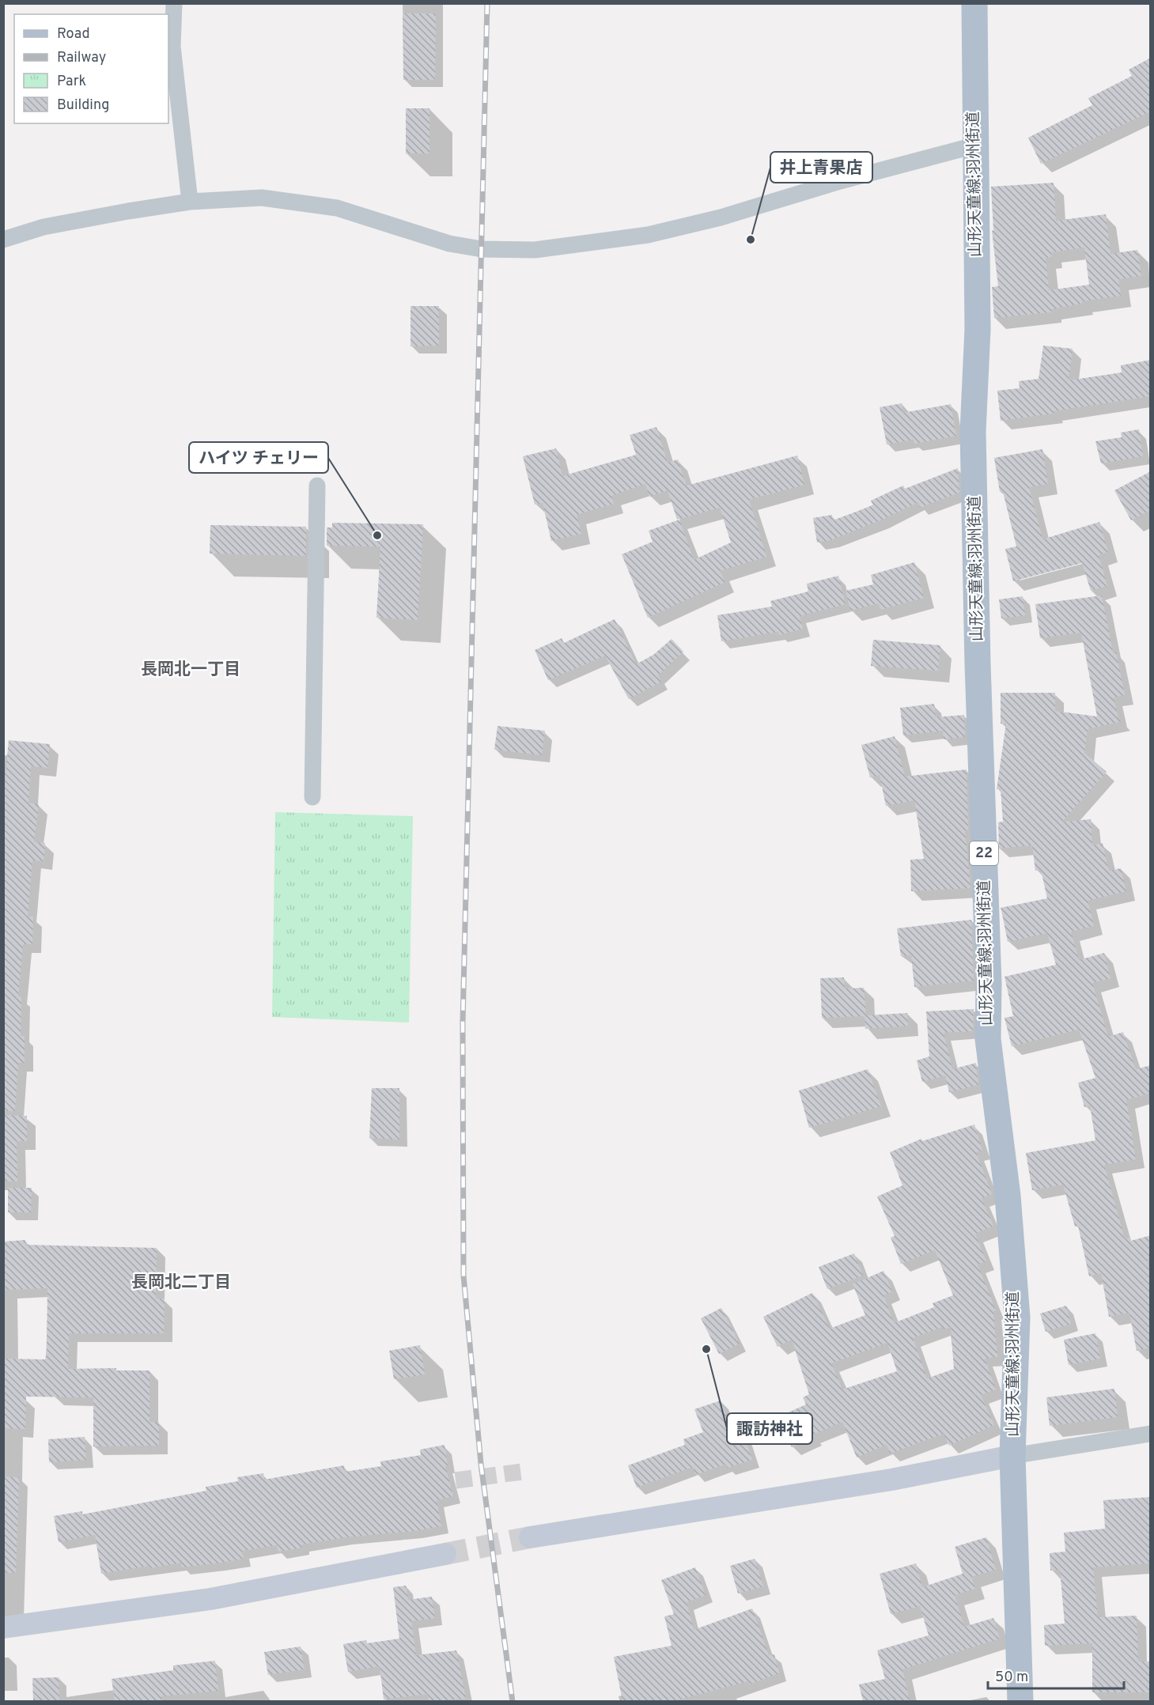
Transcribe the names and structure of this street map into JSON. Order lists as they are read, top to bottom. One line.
{"streets":{"main road":["山形天童線;羽州街道","22"]},"districts":["長岡北一丁目","長岡北二丁目"],"places":["井上青果店","ハイツ チェリー","諏訪神社"],"legend":["Road","Railway","Park","Building"],"scale_bar":"50 m"}
